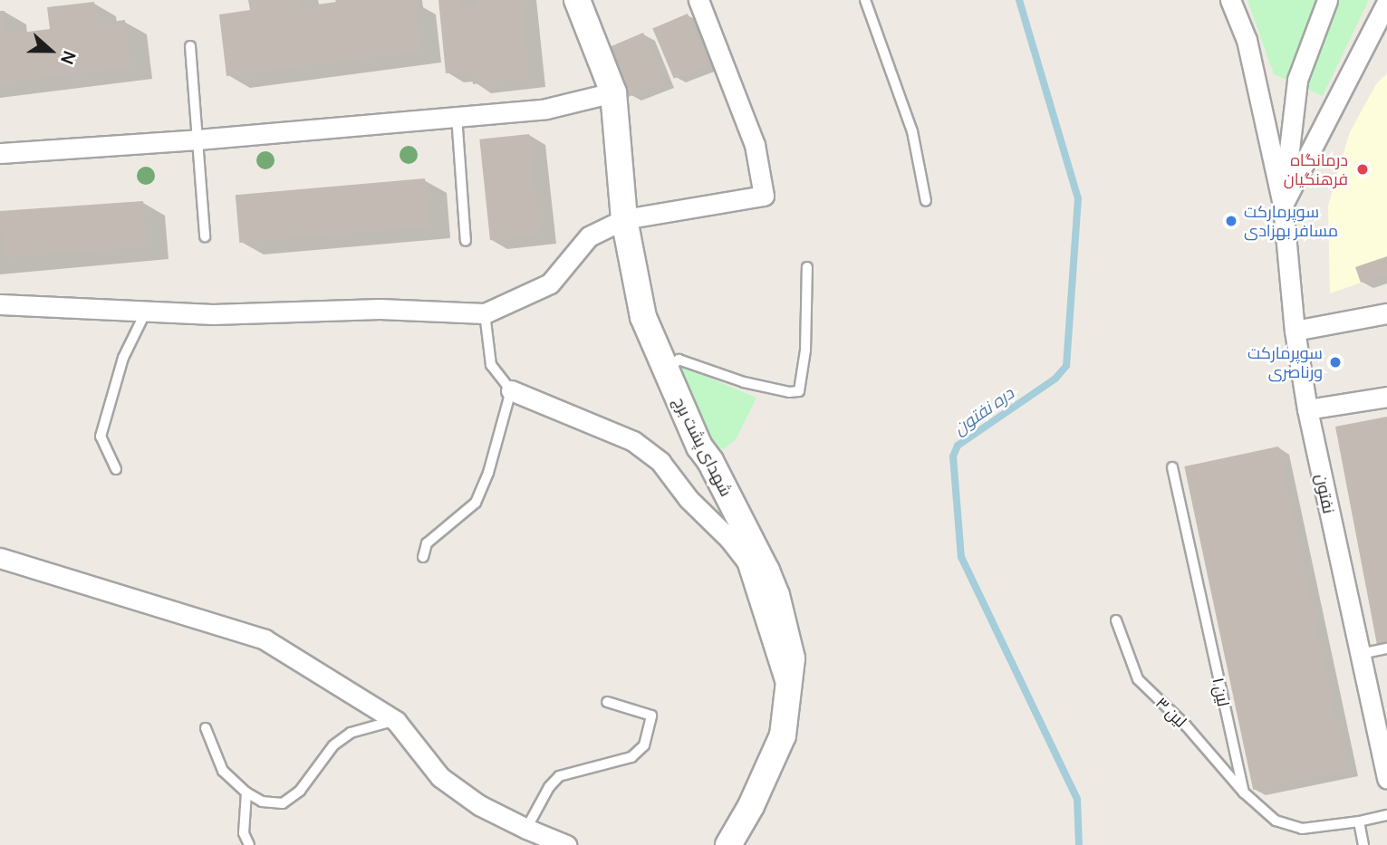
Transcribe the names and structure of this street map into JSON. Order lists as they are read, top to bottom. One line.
{"streets":{"street":["شهدای پشت برج","نفتون"],"lane":["لین ۱","لین ۳"]},"crossings":[["لین ۱","لین ۳"]],"water":["دره نفتون"],"places":["درمانگاه فرهنگیان","سوپرمارکت مسافر بهزادی","سوپرمارکت ورناصری"],"north":"right"}
